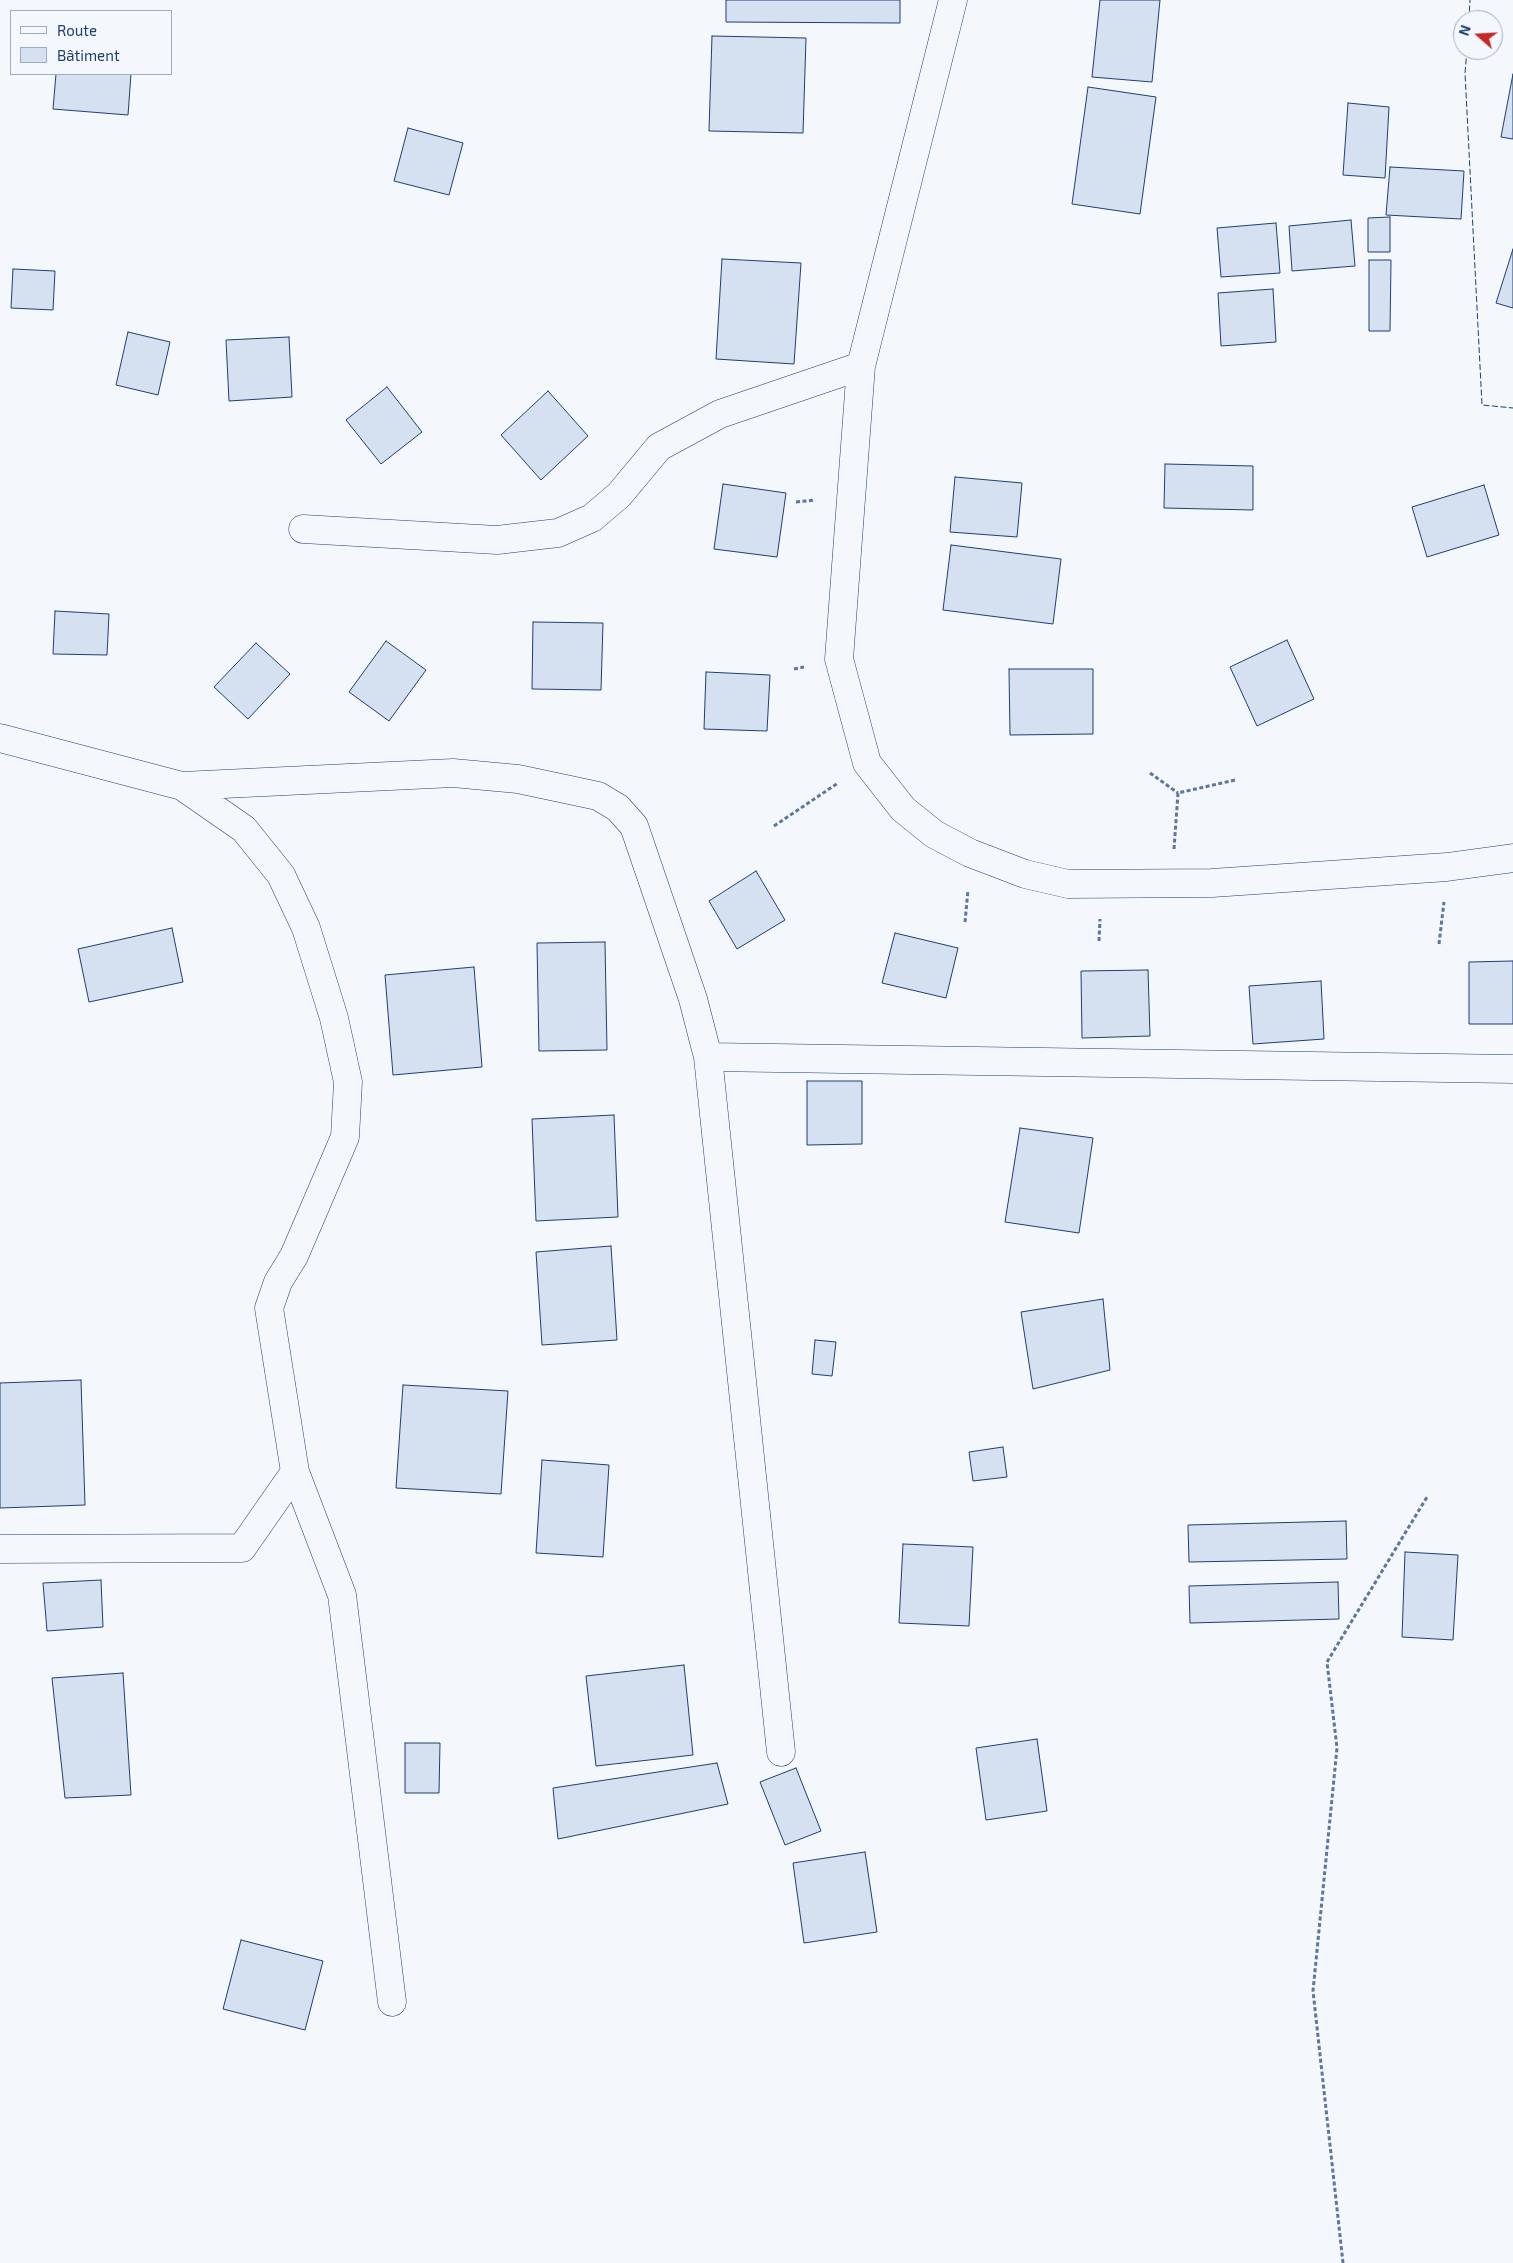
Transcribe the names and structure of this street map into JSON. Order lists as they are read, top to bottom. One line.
{"legend":["Route","Bâtiment"],"north":"left"}
